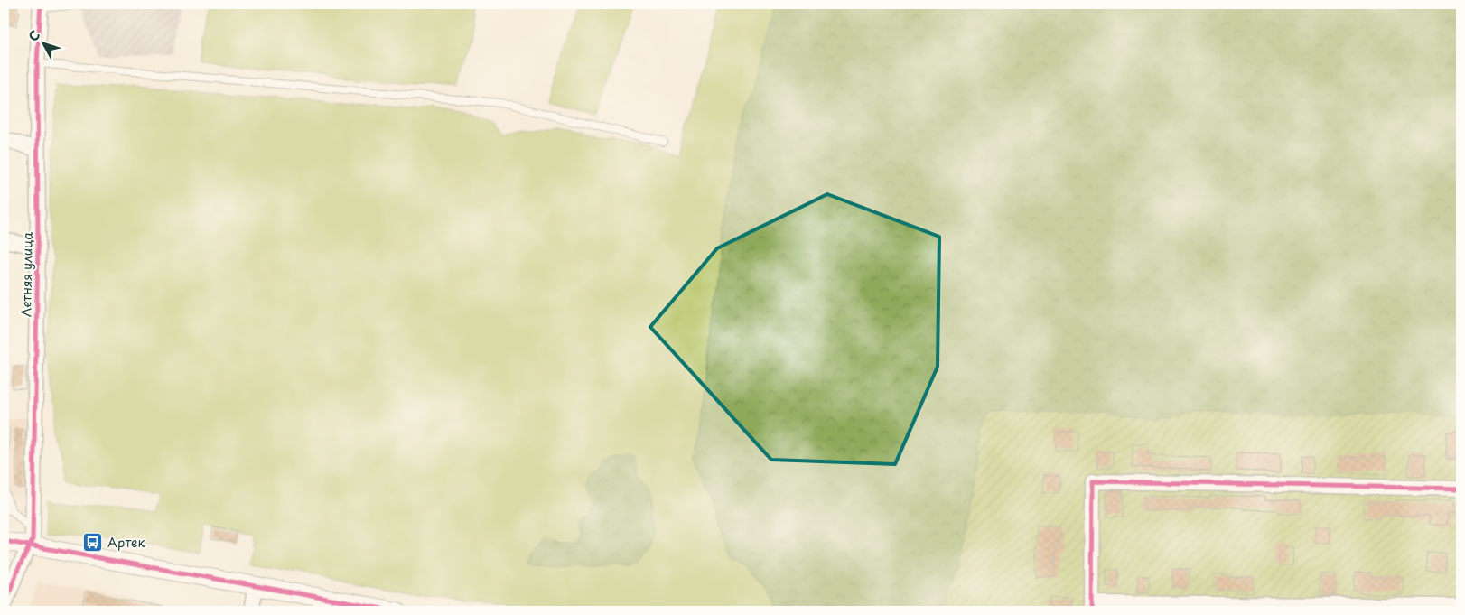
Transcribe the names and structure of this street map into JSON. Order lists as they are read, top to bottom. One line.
{"streets":{"street":["Летняя улица"]},"places":{"bus stop":["Артек"]},"north":"top left"}
